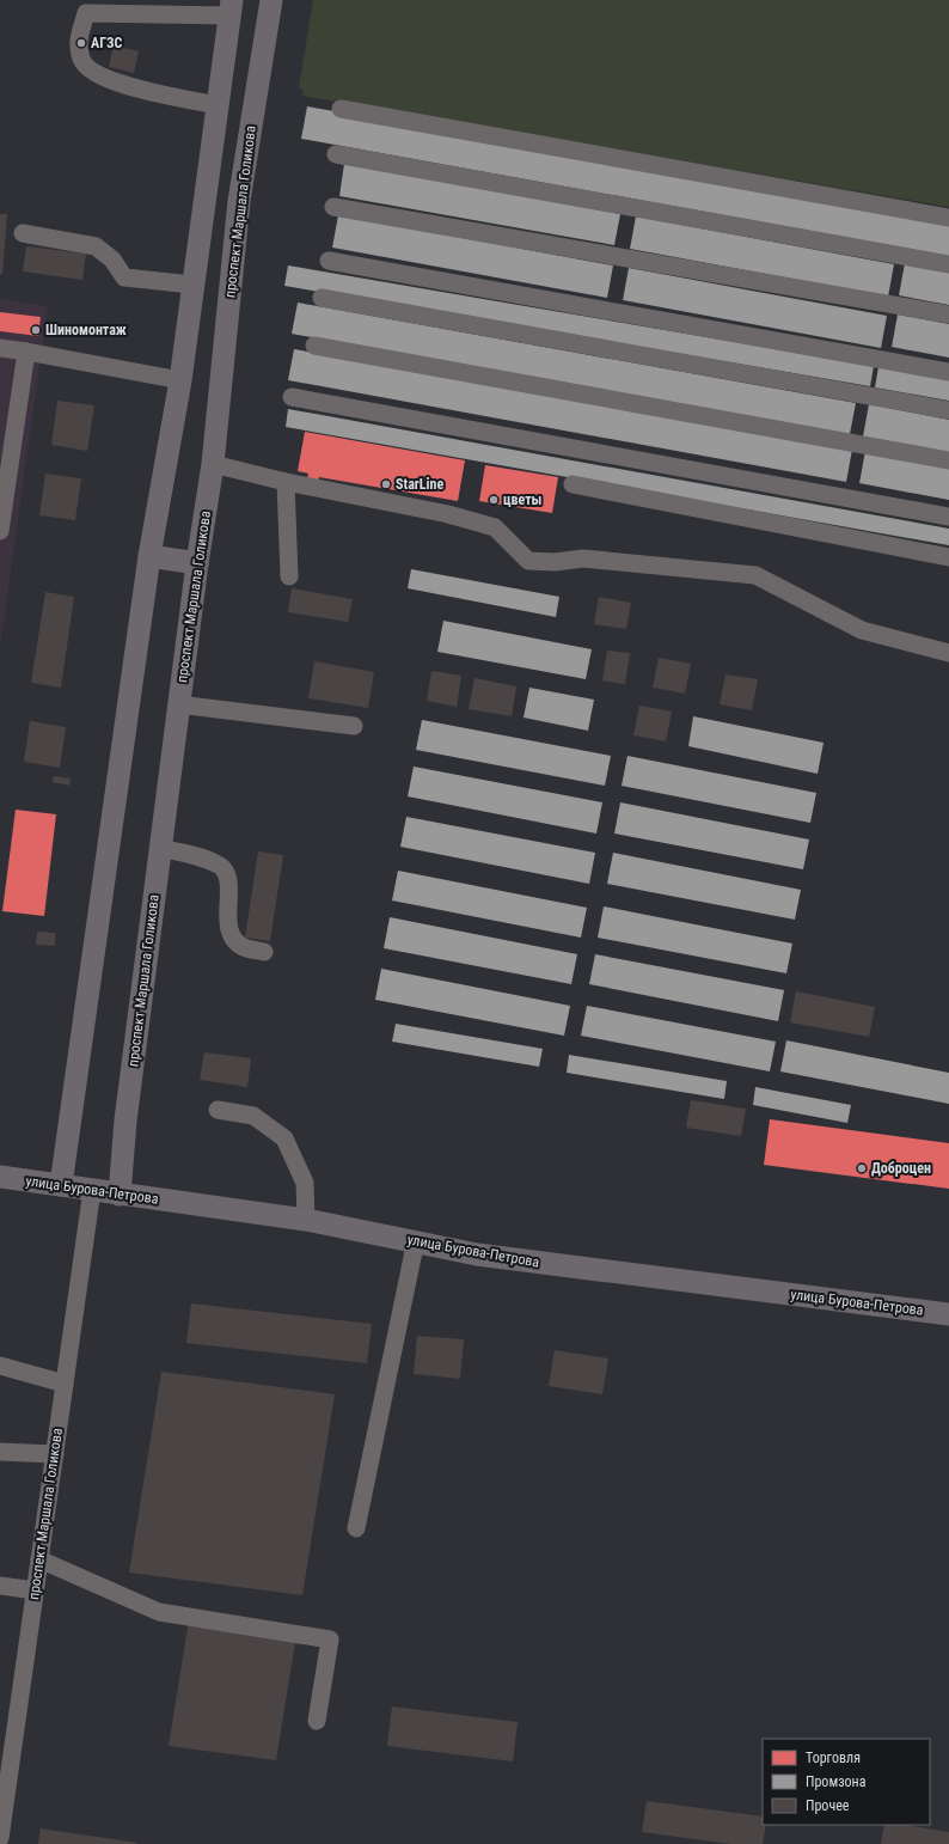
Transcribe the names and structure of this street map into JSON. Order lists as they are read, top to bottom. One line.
{"streets":{"main road":["проспект Маршала Голикова","улица Бурова-Петрова"]},"crossings":[["проспект Маршала Голикова","улица Бурова-Петрова"]],"places":["АГЗС","Шиномонтаж","StarLine","цветы","Доброцен"],"legend":["Торговля","Промзона","Прочее"]}
